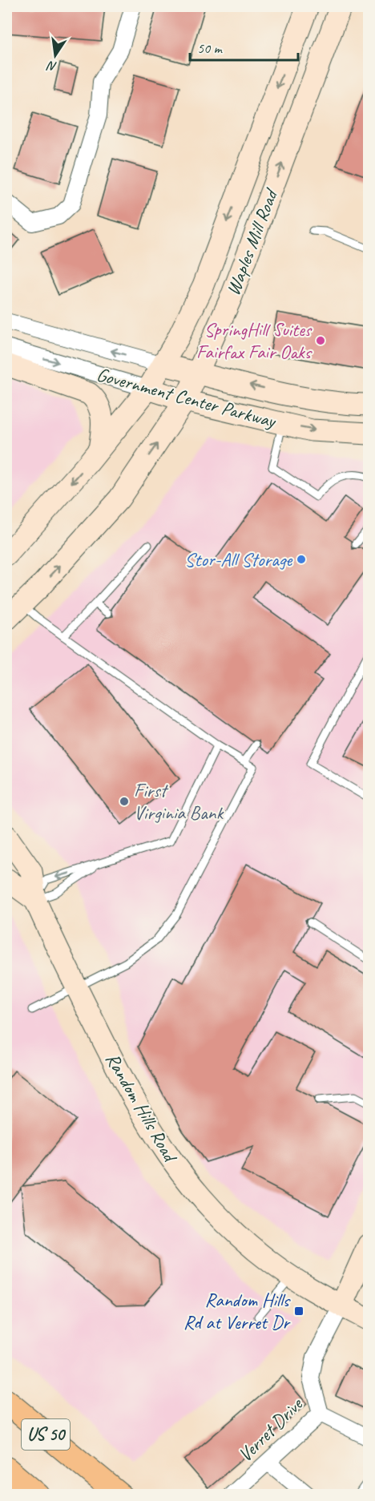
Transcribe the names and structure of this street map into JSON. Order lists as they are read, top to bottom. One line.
{"streets":{"main road":["Waples Mill Road","Government Center Parkway","Random Hills Road","US 50"],"street":["Verret Drive"]},"crossings":[["Waples Mill Road","Government Center Parkway"],["Random Hills Road","Verret Drive"]],"places":{"other":["SpringHill Suites Fairfax Fair Oaks","Stor-All Storage","First Virginia Bank"],"transit":["Random Hills Rd at Verret Dr"]},"scale_bar":"50 m","north":"bottom"}
